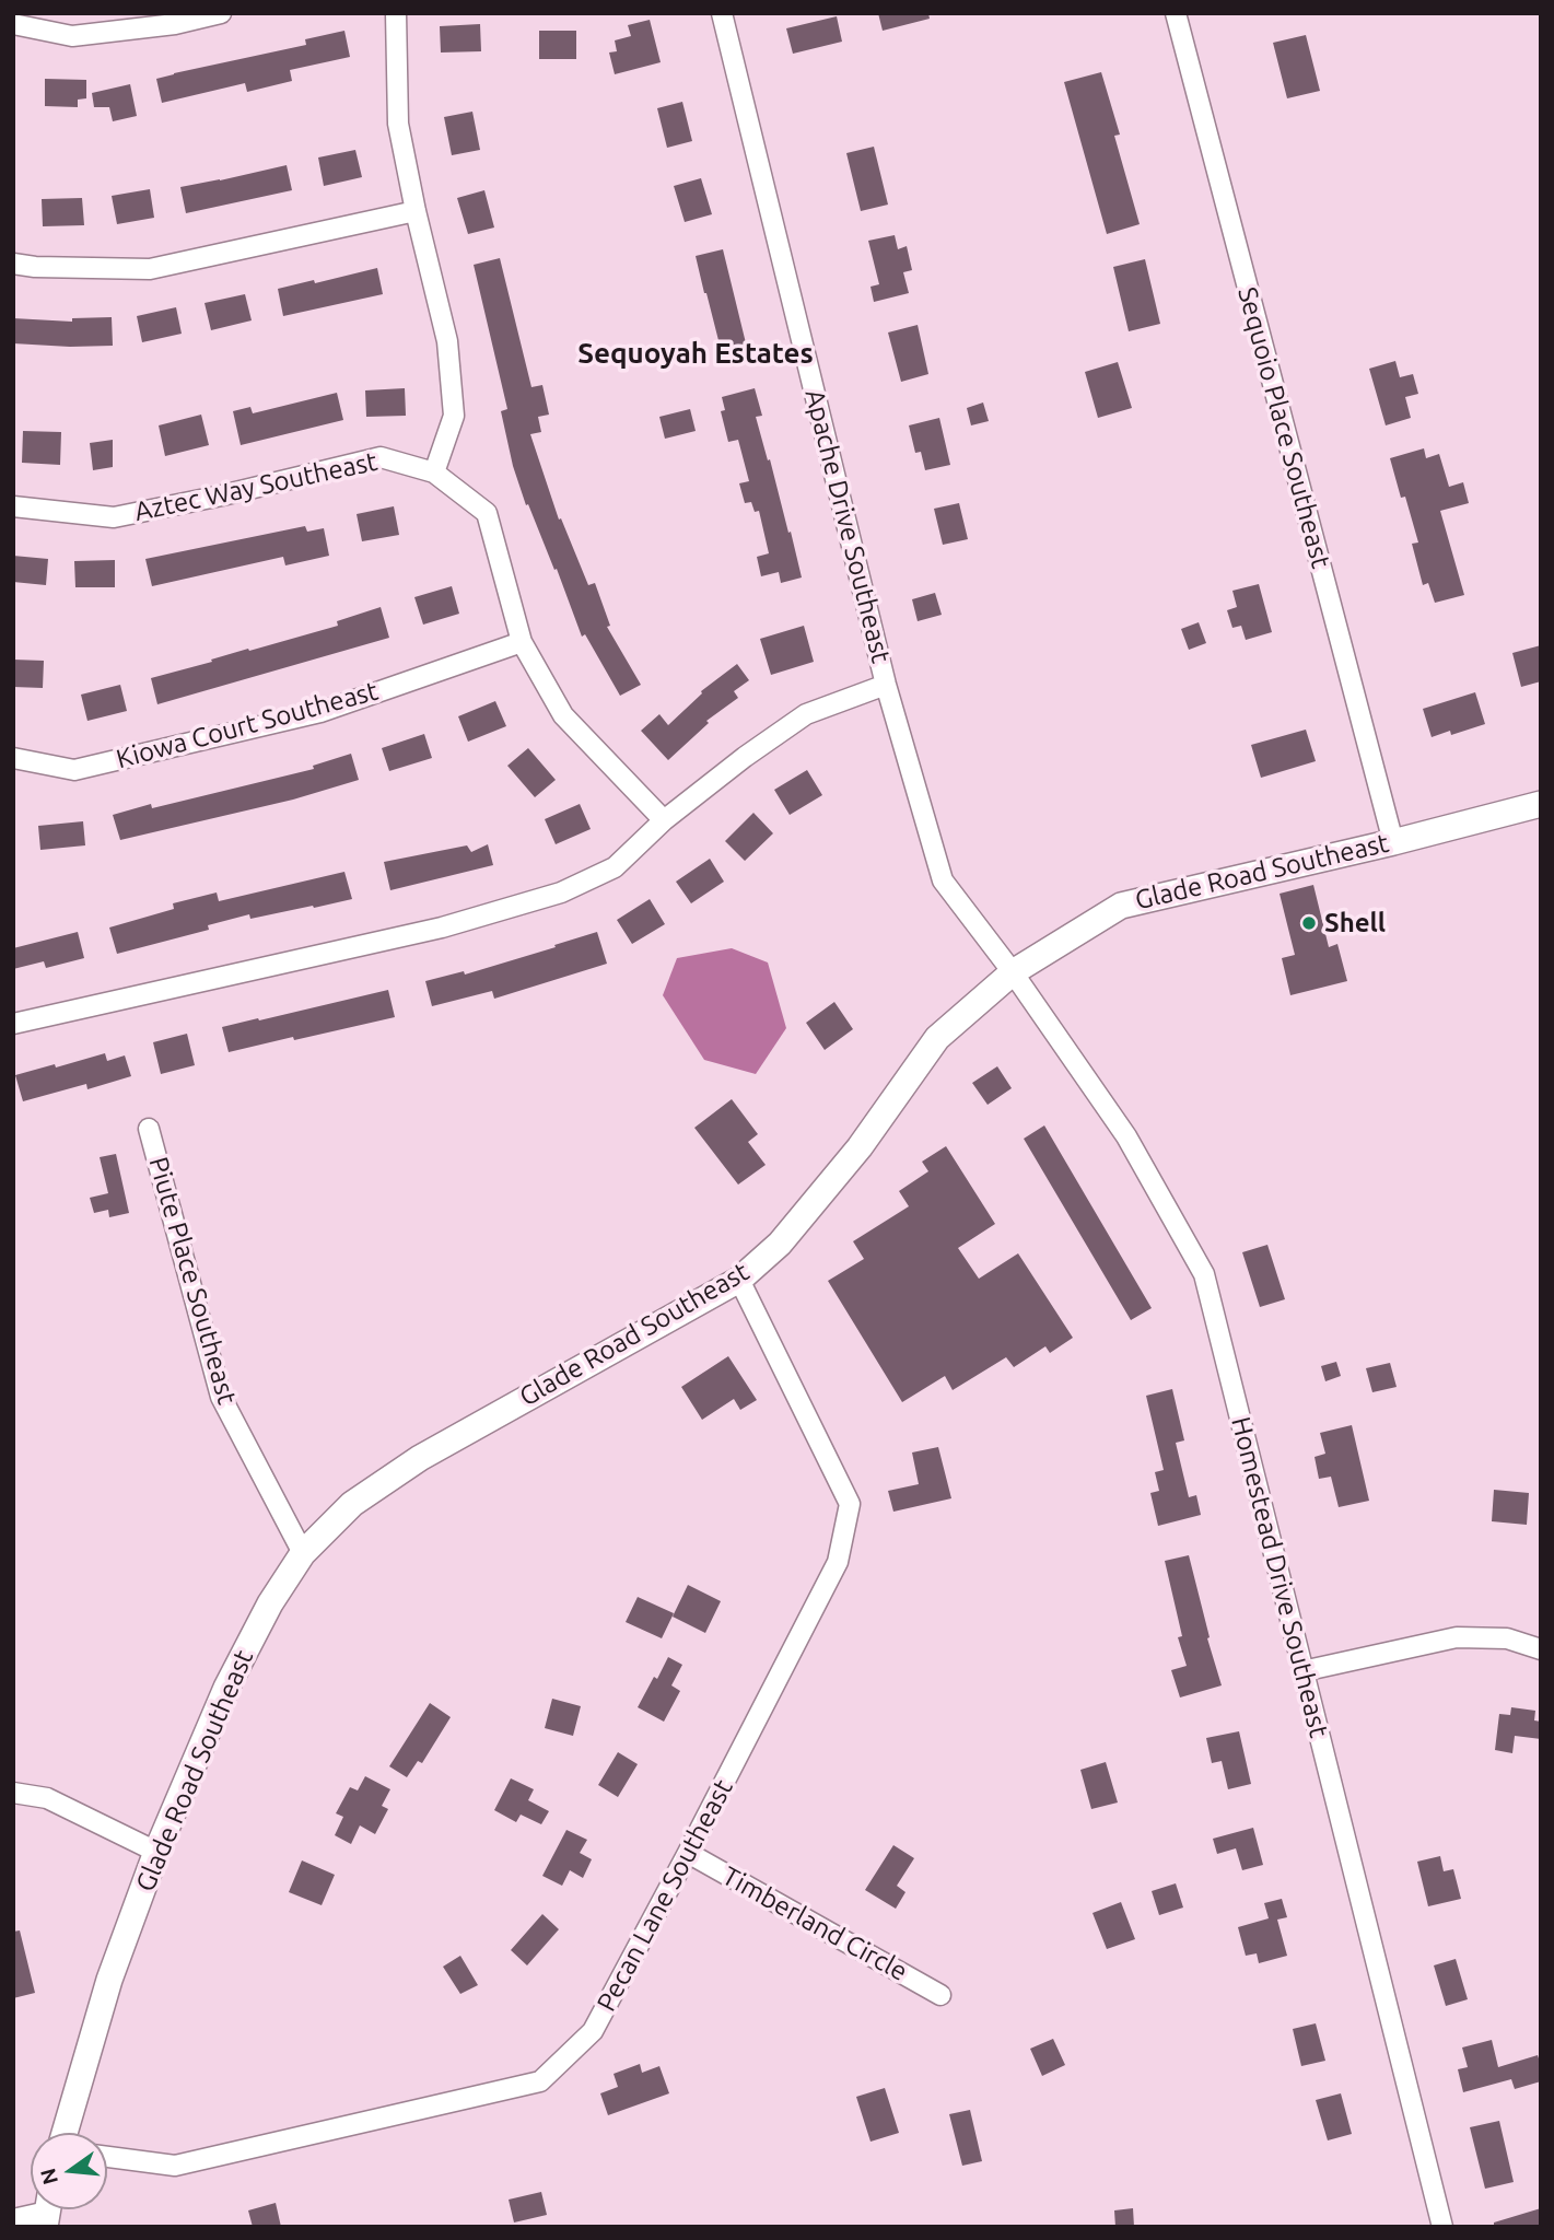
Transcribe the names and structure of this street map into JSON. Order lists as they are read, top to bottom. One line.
{"streets":{"street":["Sequoio Place Southeast","Aztec Way Southeast","Apache Drive Southeast","Kiowa Court Southeast","Glade Road Southeast","Piute Place Southeast","Homestead Drive Southeast","Pecan Lane Southeast","Timberland Circle"]},"crossings":[["Sequoio Place Southeast","Glade Road Southeast"],["Aztec Way Southeast","Kiowa Court Southeast"],["Apache Drive Southeast","Glade Road Southeast"],["Apache Drive Southeast","Homestead Drive Southeast"],["Glade Road Southeast","Piute Place Southeast"],["Glade Road Southeast","Homestead Drive Southeast"],["Glade Road Southeast","Pecan Lane Southeast"],["Pecan Lane Southeast","Timberland Circle"]],"districts":["Sequoyah Estates"],"places":["Shell"],"north":"left"}
